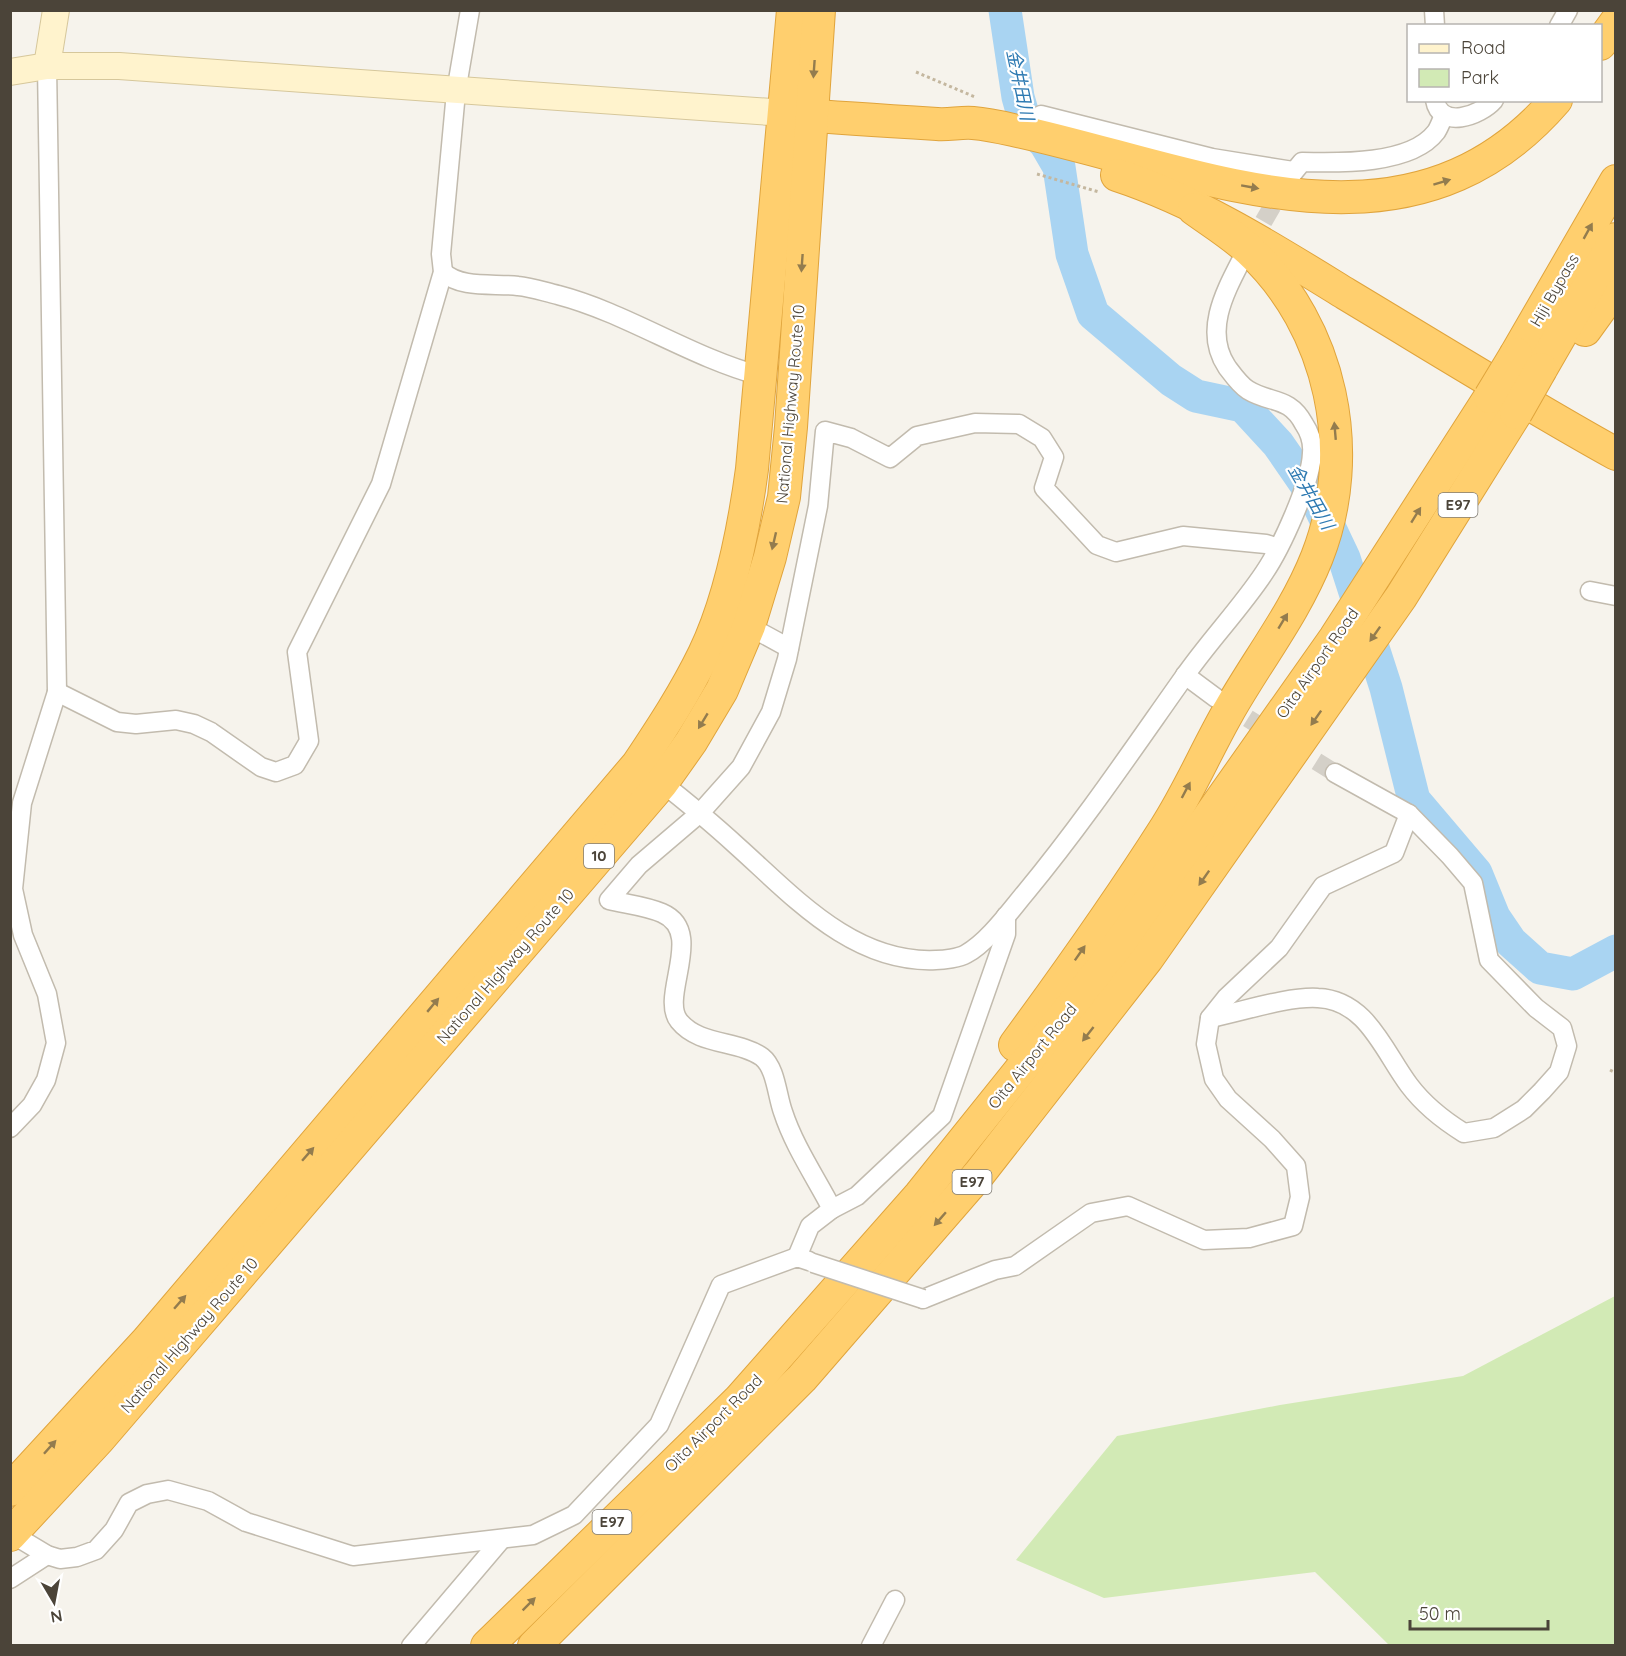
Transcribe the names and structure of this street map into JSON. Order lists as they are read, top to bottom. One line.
{"streets":{"highway":["Hiji Bypass","National Highway Route 10","E97","Oita Airport Road","10"]},"crossings":[["Hiji Bypass","Oita Airport Road"]],"water":["金井田川"],"legend":["Road","Park"],"scale_bar":"50 m","north":"bottom"}
